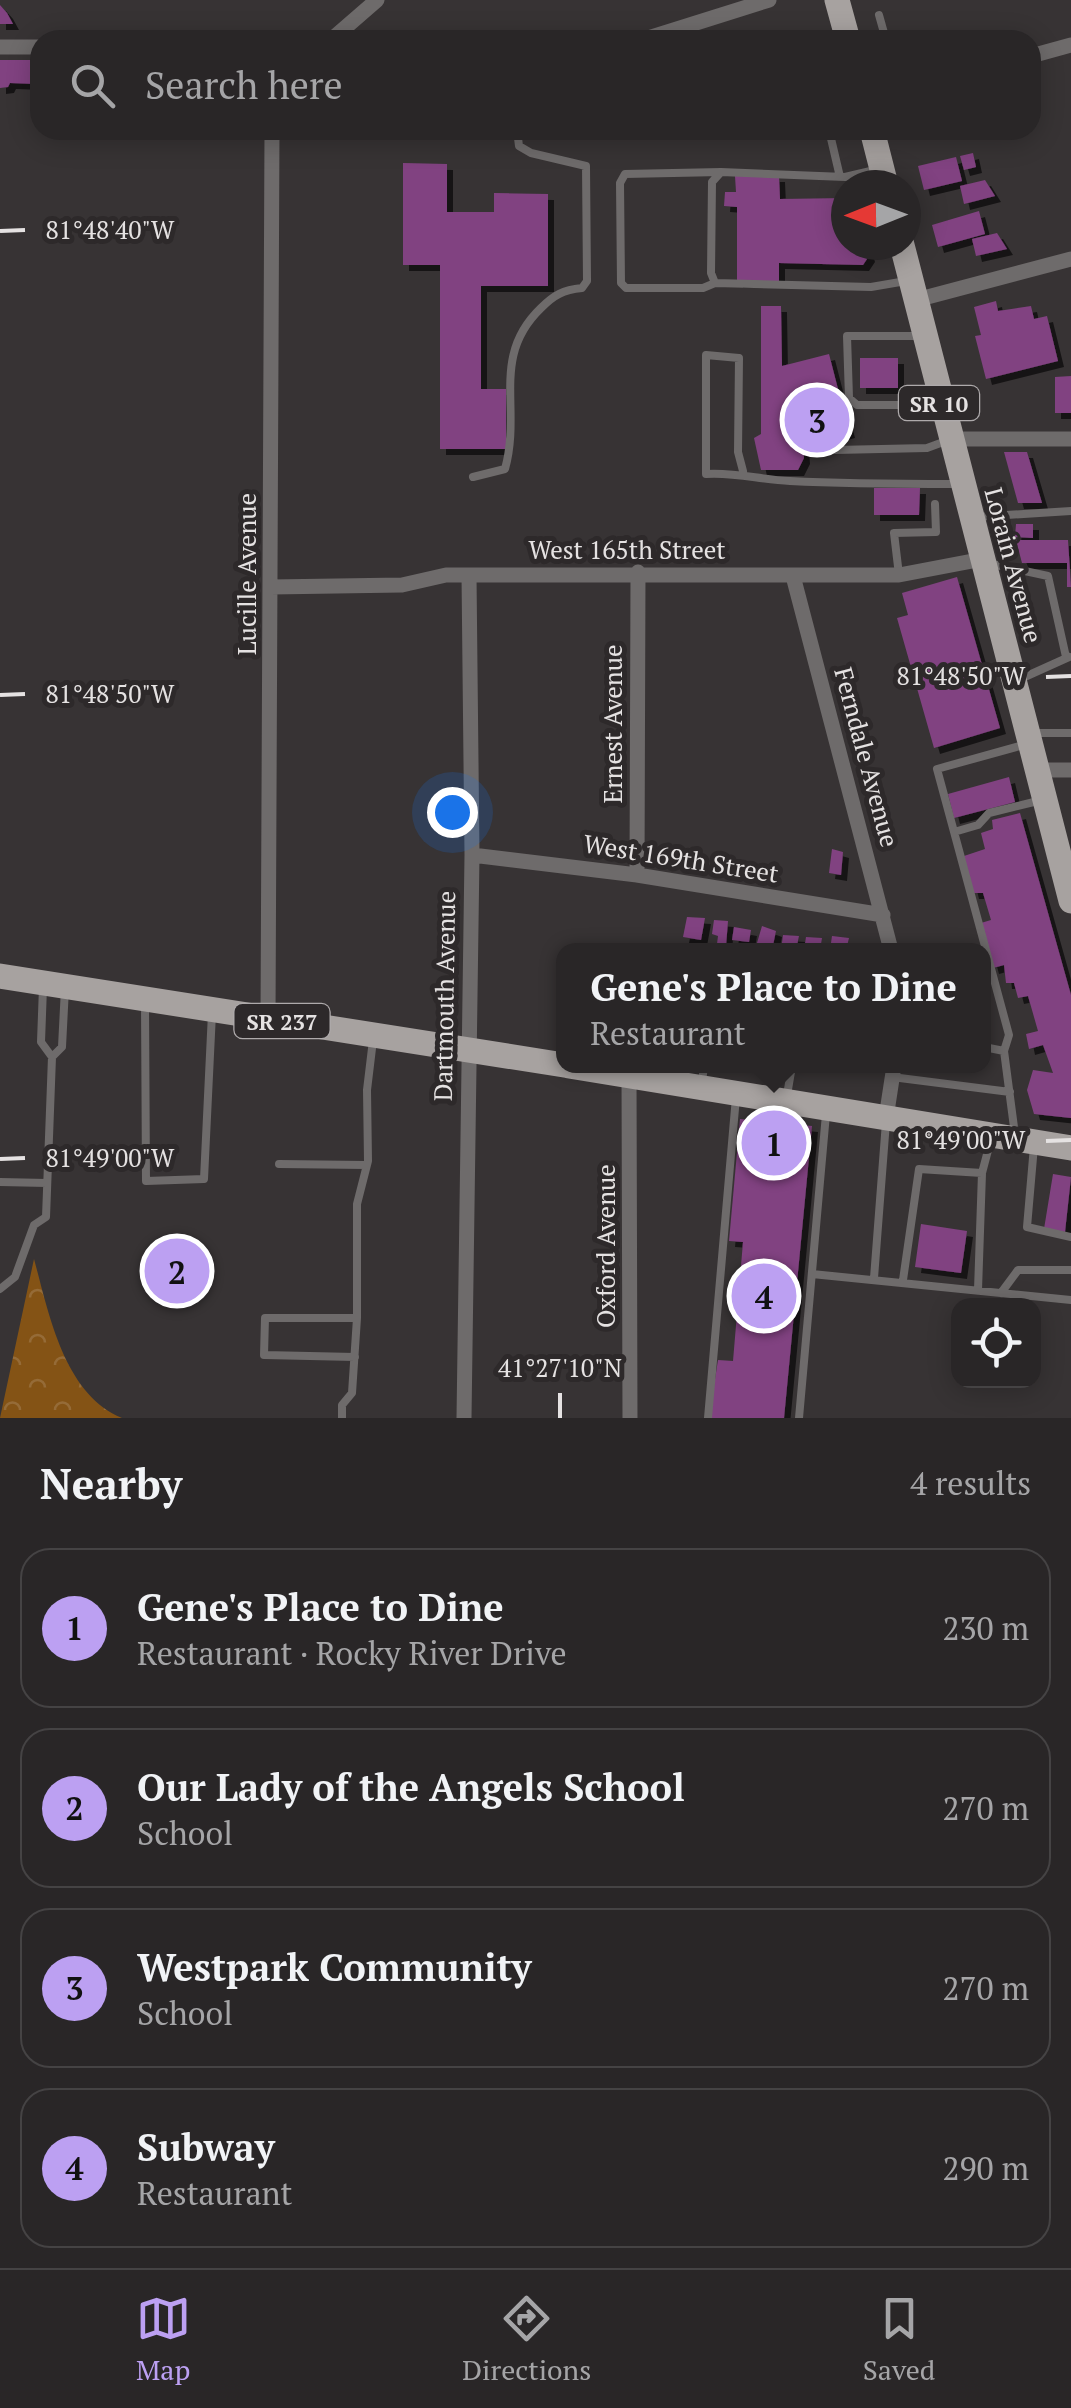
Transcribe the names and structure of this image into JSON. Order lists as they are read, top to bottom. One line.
{"streets":{"main road":["SR 10","Lorain Avenue","SR 237"],"street":["West 165th Street","Lucille Avenue","Ernest Avenue","Ferndale Avenue","West 169th Street","Dartmouth Avenue","Oxford Avenue"]},"crossings":[["West 165th Street","Lorain Avenue"],["West 165th Street","Lucille Avenue"],["West 165th Street","Ernest Avenue"],["West 165th Street","Ferndale Avenue"],["West 165th Street","Dartmouth Avenue"],["Lucille Avenue","SR 237"],["Ernest Avenue","West 169th Street"],["Ferndale Avenue","West 169th Street"],["West 169th Street","Dartmouth Avenue"],["Dartmouth Avenue","SR 237"],["SR 237","Oxford Avenue"]],"north":"left","page":{"search":"Search here","pins":["3","1","2","4"],"popup":["Gene's Place to Dine","Restaurant"],"heading":["Nearby","4 results"],"list":[{"mark":"1","name":"Gene's Place to Dine","note":"Restaurant · Rocky River Drive","value":"230 m"},{"mark":"2","name":"Our Lady of the Angels School","note":"School","value":"270 m"},{"mark":"3","name":"Westpark Community","note":"School","value":"270 m"},{"mark":"4","name":"Subway","note":"Restaurant","value":"290 m"}],"nav":["Map","Directions","Saved"]},"coordinates":["81°48'40\"W","81°48'50\"W","81°49'00\"W","41°27'10\"N"]}
